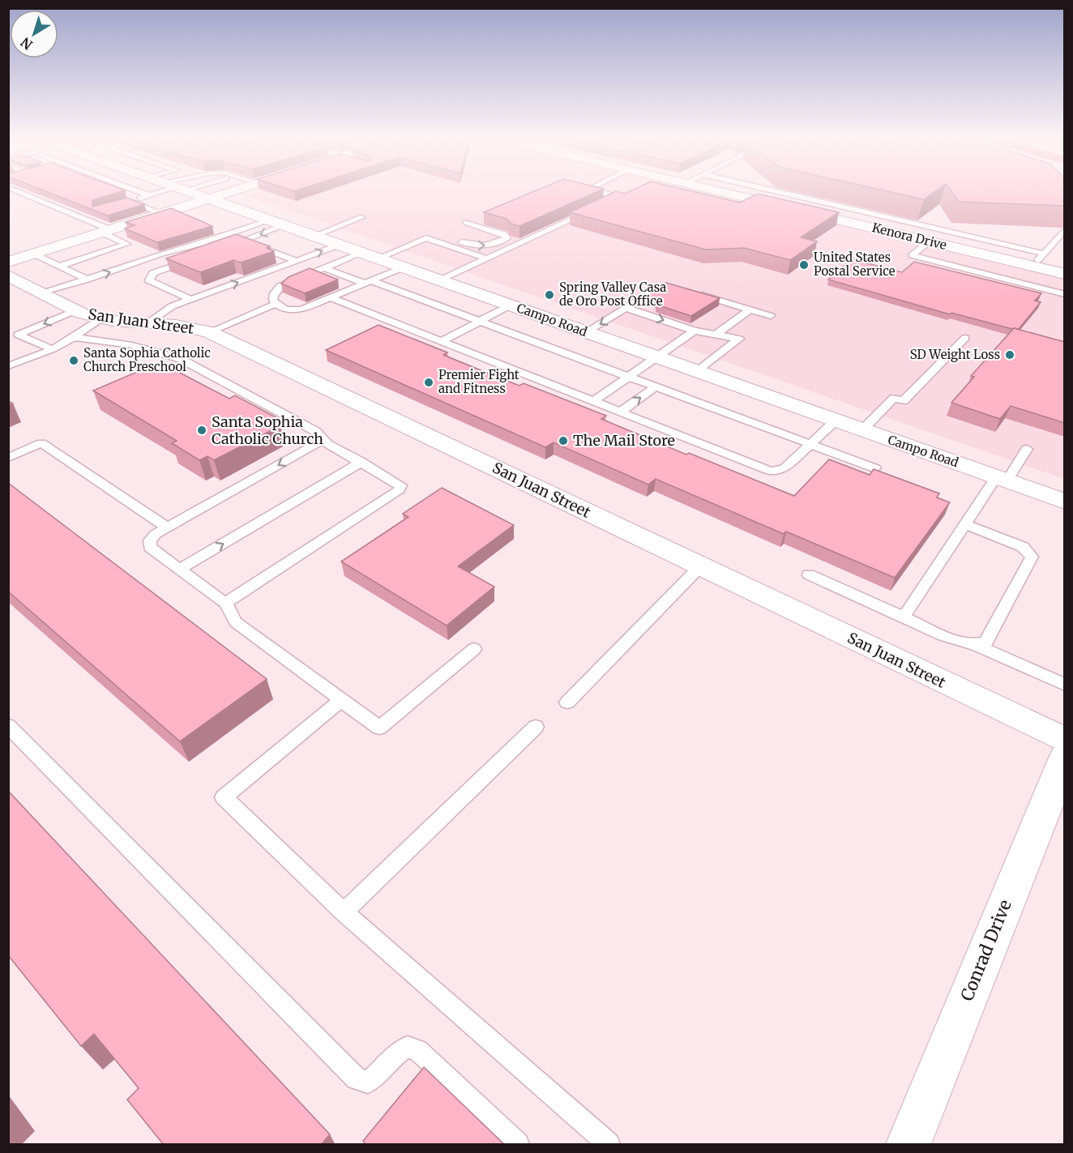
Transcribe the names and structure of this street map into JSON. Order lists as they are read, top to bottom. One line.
{"streets":{"main road":["Campo Road","Conrad Drive"],"street":["Kenora Drive","San Juan Street"]},"places":["United States Postal Service","Spring Valley Casa de Oro Post Office","SD Weight Loss","Santa Sophia Catholic Church Preschool","Premier Fight and Fitness","Santa Sophia Catholic Church","The Mail Store"],"north":"bottom left"}
